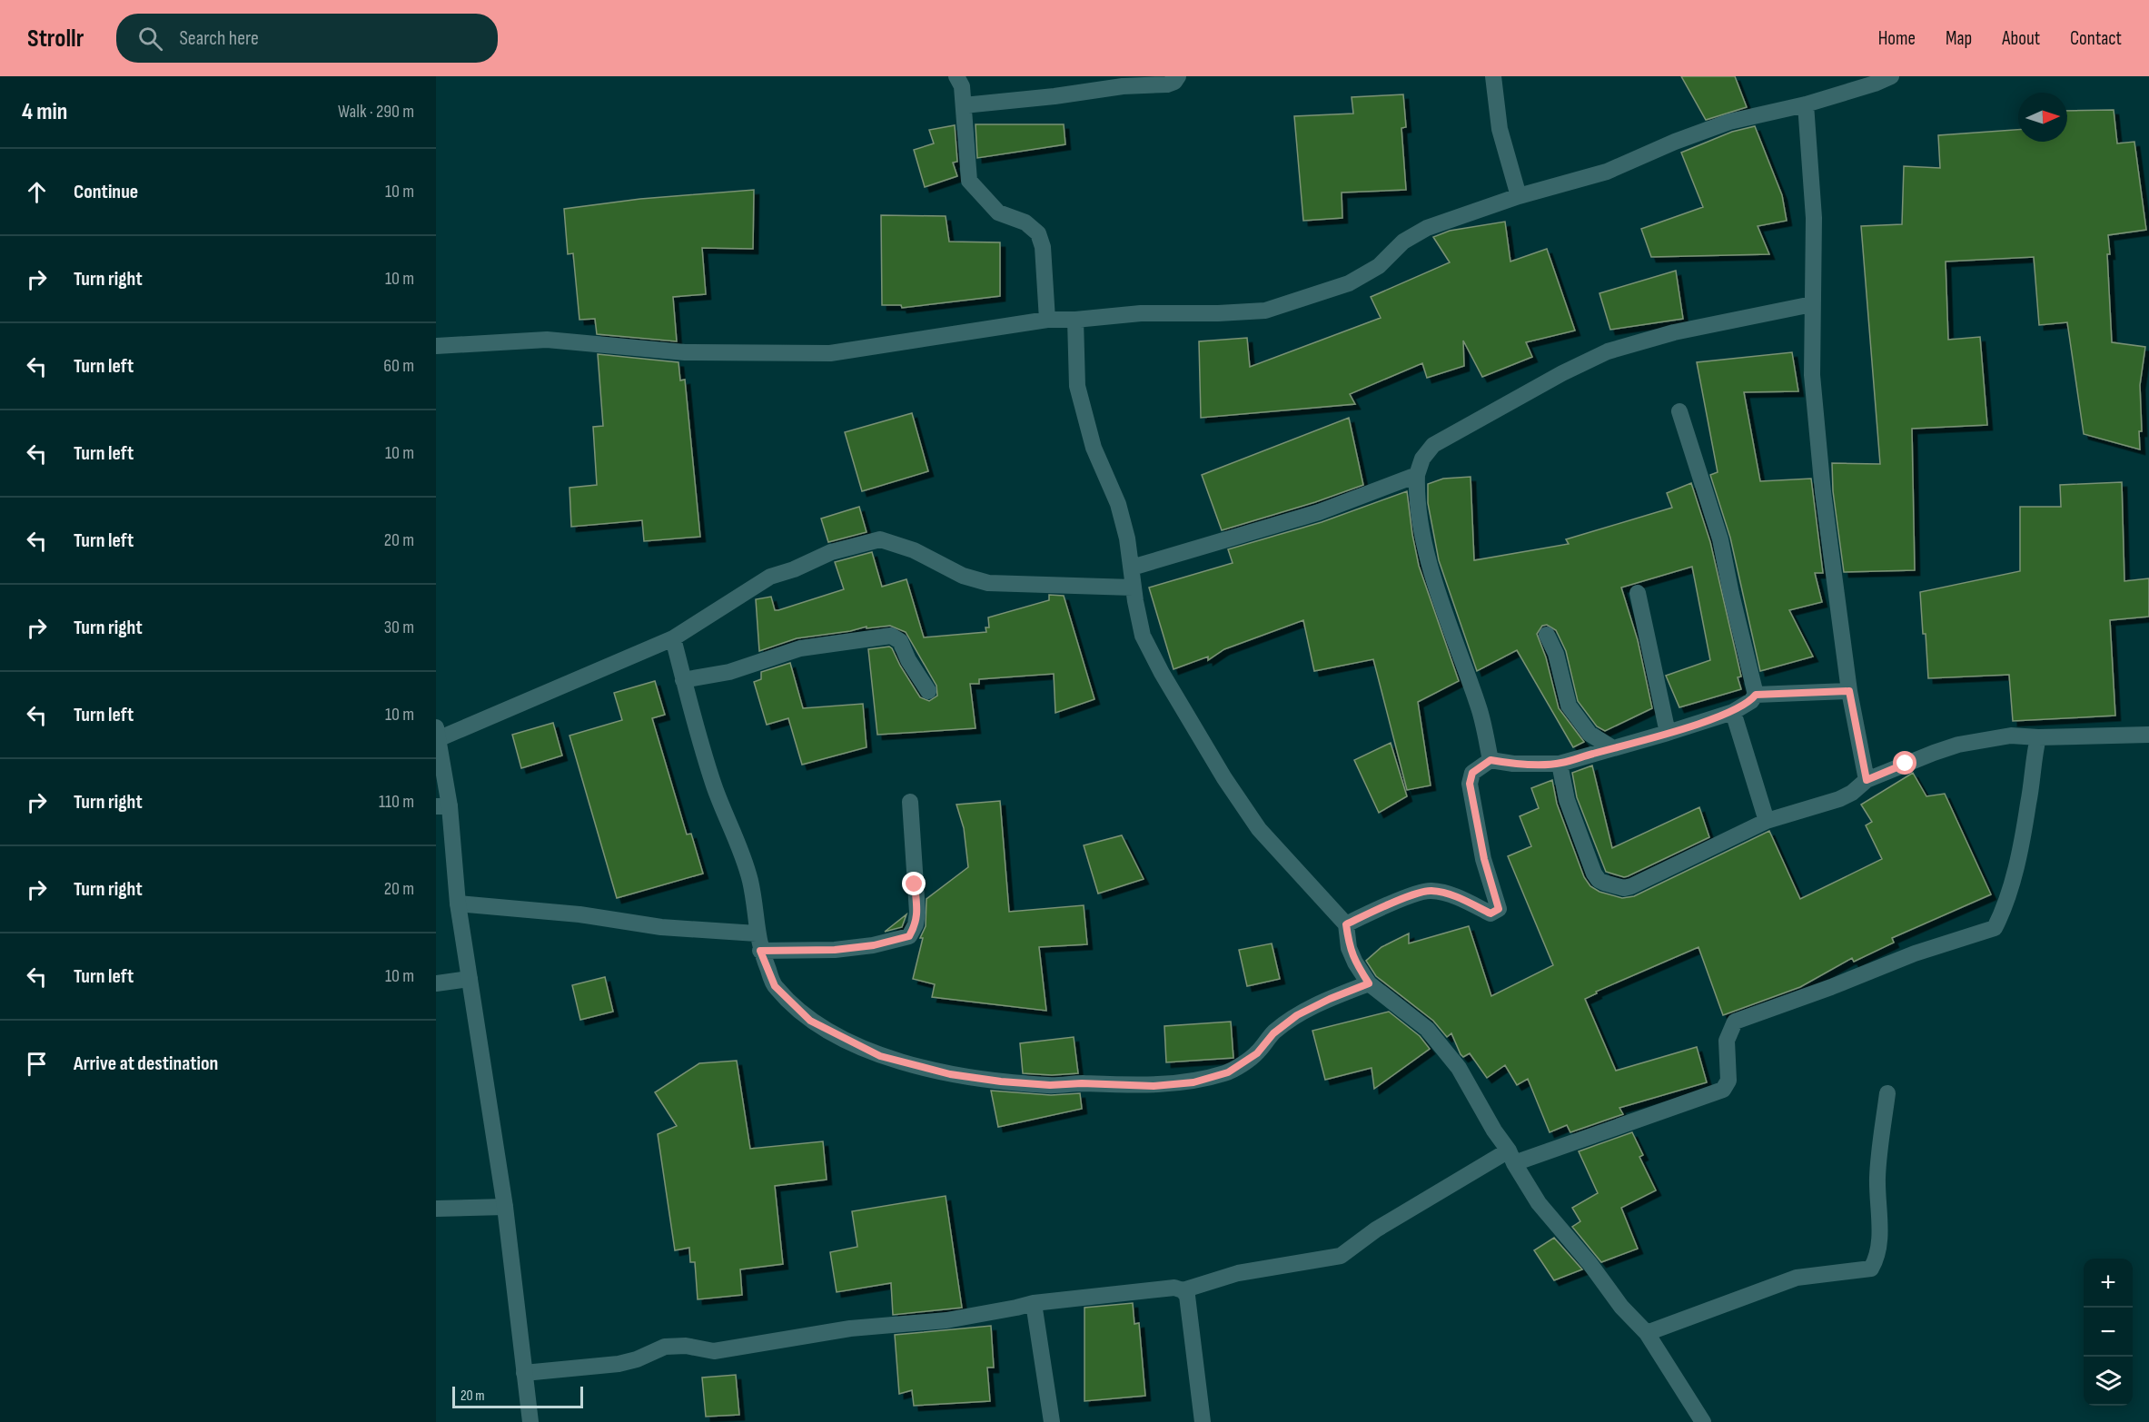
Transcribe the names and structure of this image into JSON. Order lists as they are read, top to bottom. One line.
{"scale_bar":"20 m","north":"right","page":{"header":"Strollr","search":"Search here","nav":["Home","Map","About","Contact"],"heading":["4 min","Walk · 290 m"],"list":[["Continue","10 m"],["Turn right","10 m"],["Turn left","60 m"],["Turn left","10 m"],["Turn left","20 m"],["Turn right","30 m"],["Turn left","10 m"],["Turn right","110 m"],["Turn right","20 m"],["Turn left","10 m"],"Arrive at destination"],"map_buttons":["+","−"],"scale":"20 m"}}
